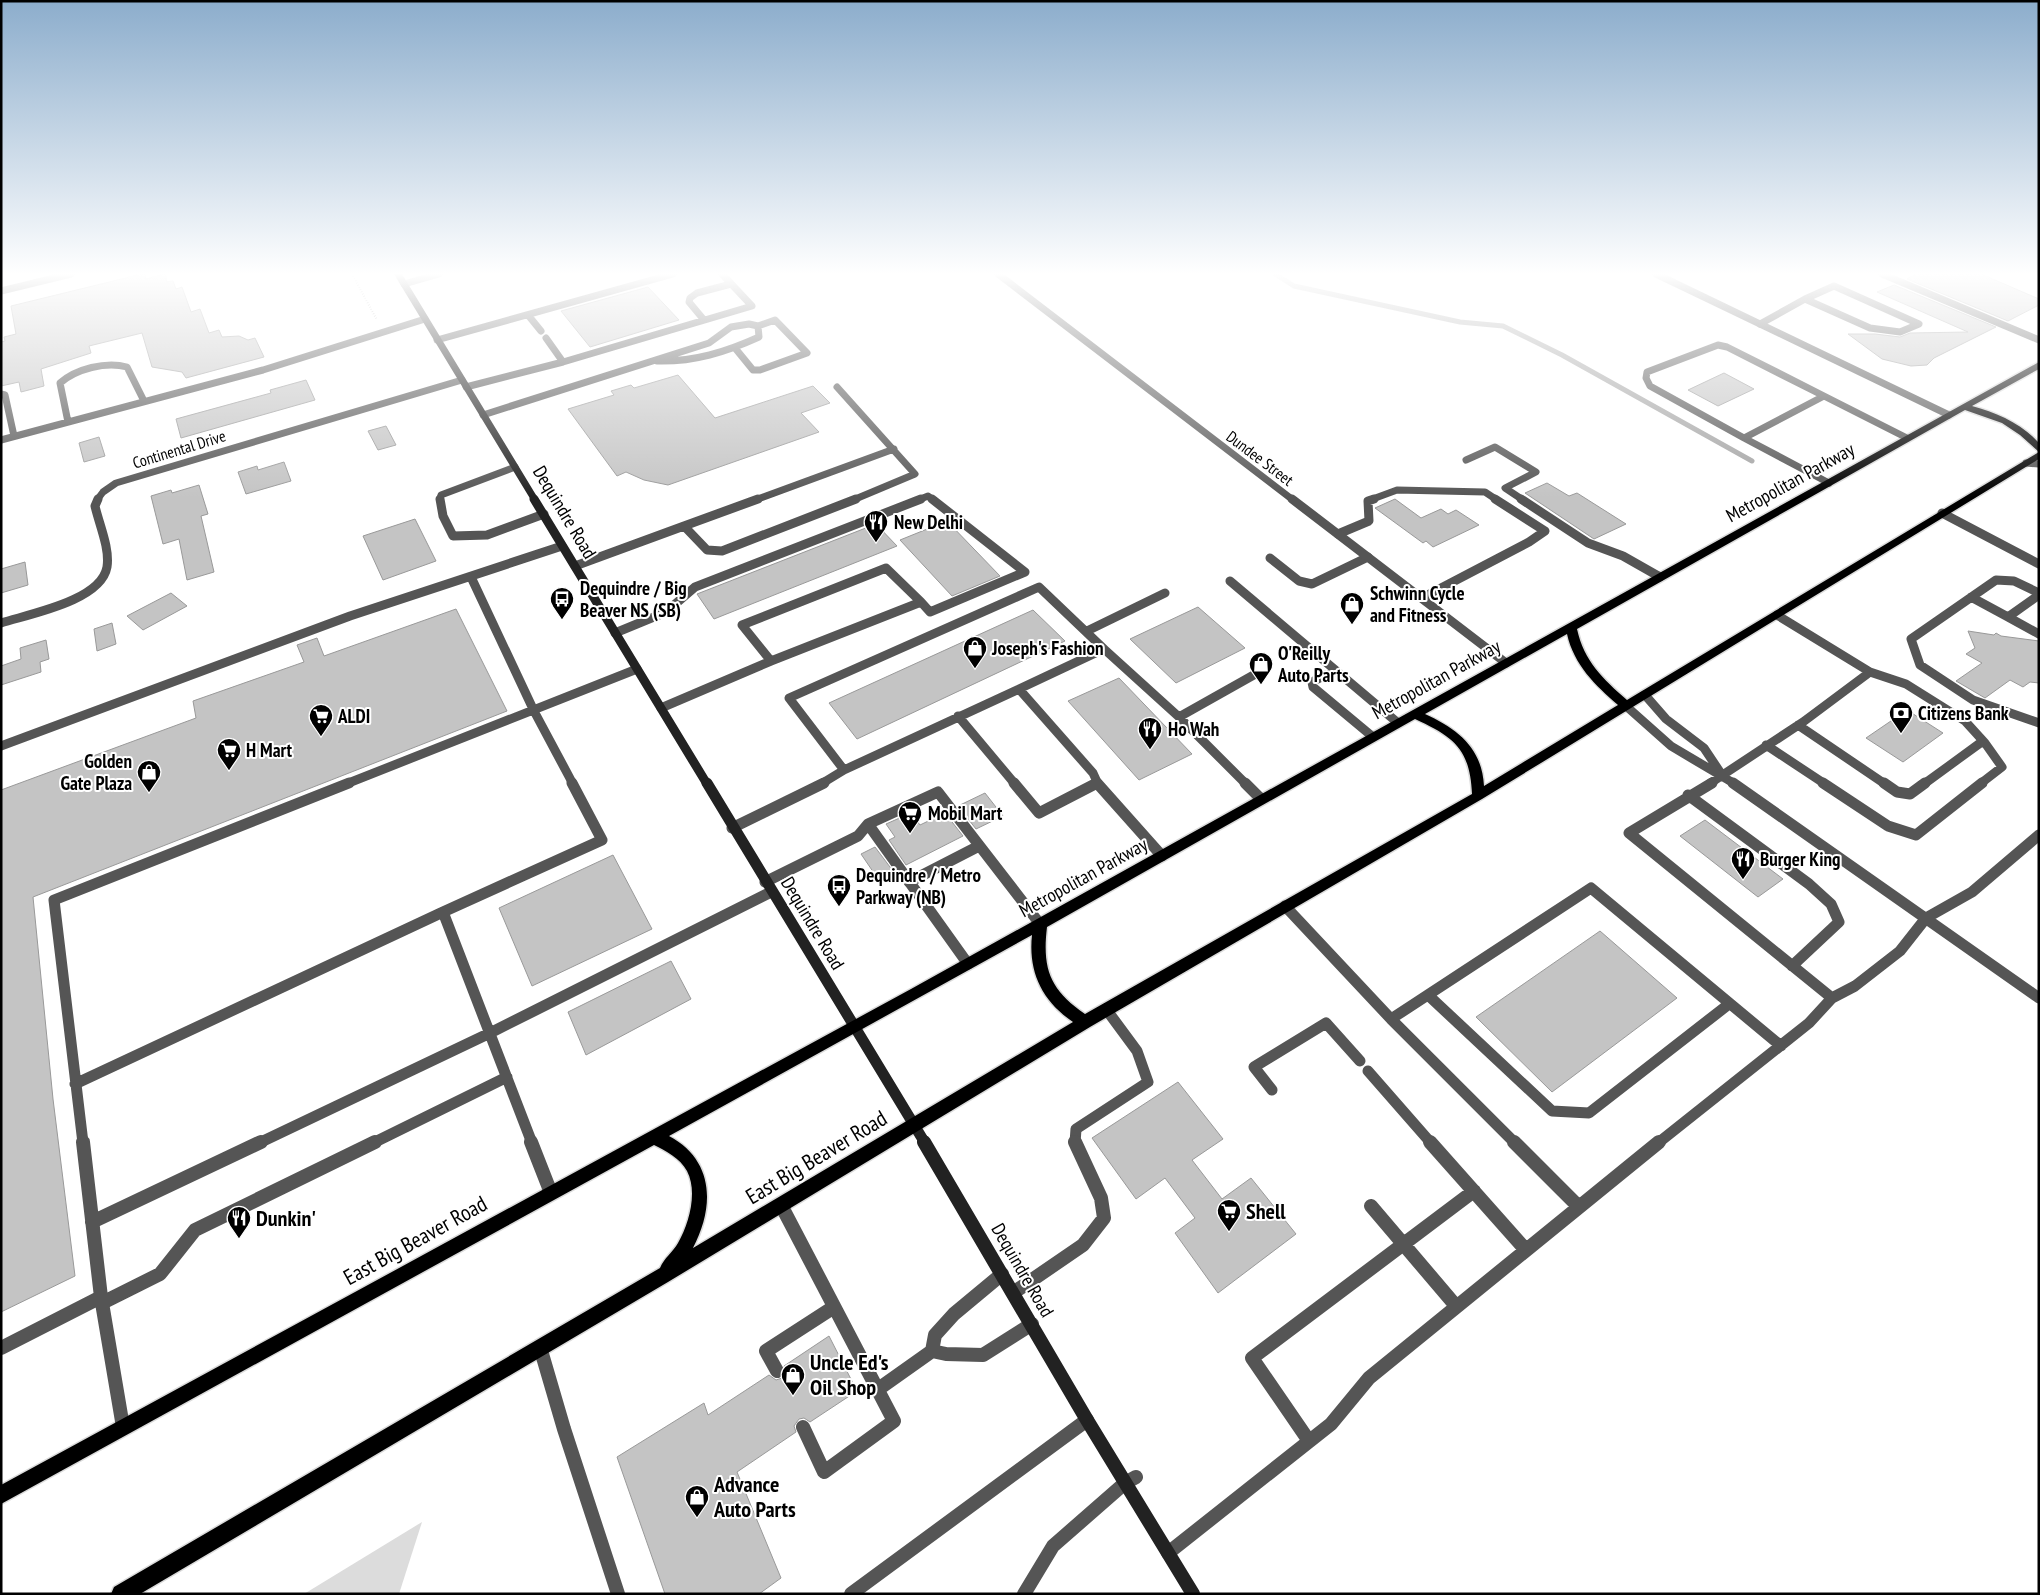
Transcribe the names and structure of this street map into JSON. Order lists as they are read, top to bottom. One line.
{"streets":{"main road":["Metropolitan Parkway","Dequindre Road","East Big Beaver Road"],"street":["Continental Drive","Dundee Street"]},"crossings":[["Continental Drive","Dequindre Road"],["Dundee Street","Metropolitan Parkway"],["Metropolitan Parkway","Dequindre Road"],["Metropolitan Parkway","East Big Beaver Road"],["Dequindre Road","East Big Beaver Road"]],"places":{"restaurant":["New Delhi","Ho Wah","Burger King","Dunkin'"],"bus stop":["Dequindre / Big Beaver NS (SB)","Dequindre / Metro Parkway (NB)"],"shop":["Schwinn Cycle and Fitness","Joseph's Fashion","O'Reilly Auto Parts","Golden Gate Plaza","Uncle Ed's Oil Shop","Advance Auto Parts"],"bank":["Citizens Bank"],"supermarket":["ALDI","H Mart","Mobil Mart","Shell"]}}
